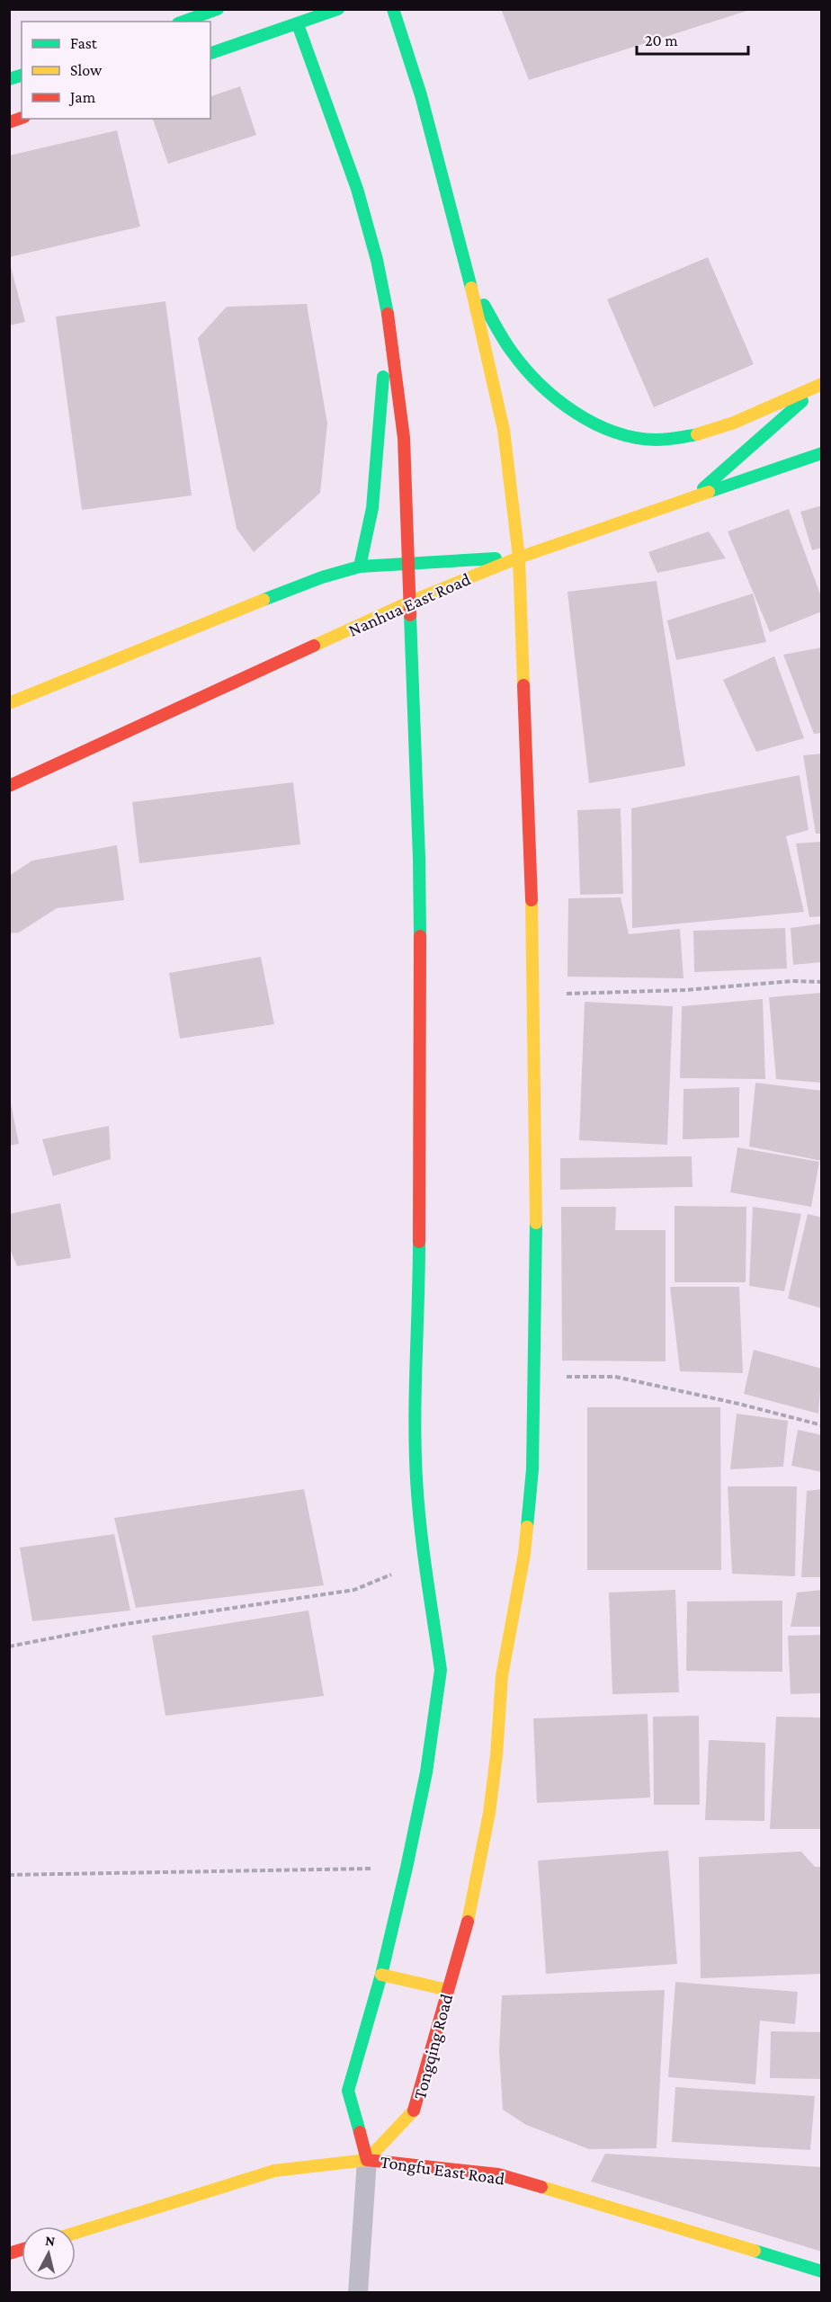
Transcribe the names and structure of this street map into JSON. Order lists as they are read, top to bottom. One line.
{"streets":{"street":["Nanhua East Road","Tongqing Road","Tongfu East Road"]},"crossings":[["Nanhua East Road","Tongqing Road"],["Tongqing Road","Tongfu East Road"]],"legend":["Fast","Slow","Jam"],"scale_bar":"20 m","north":"top"}
